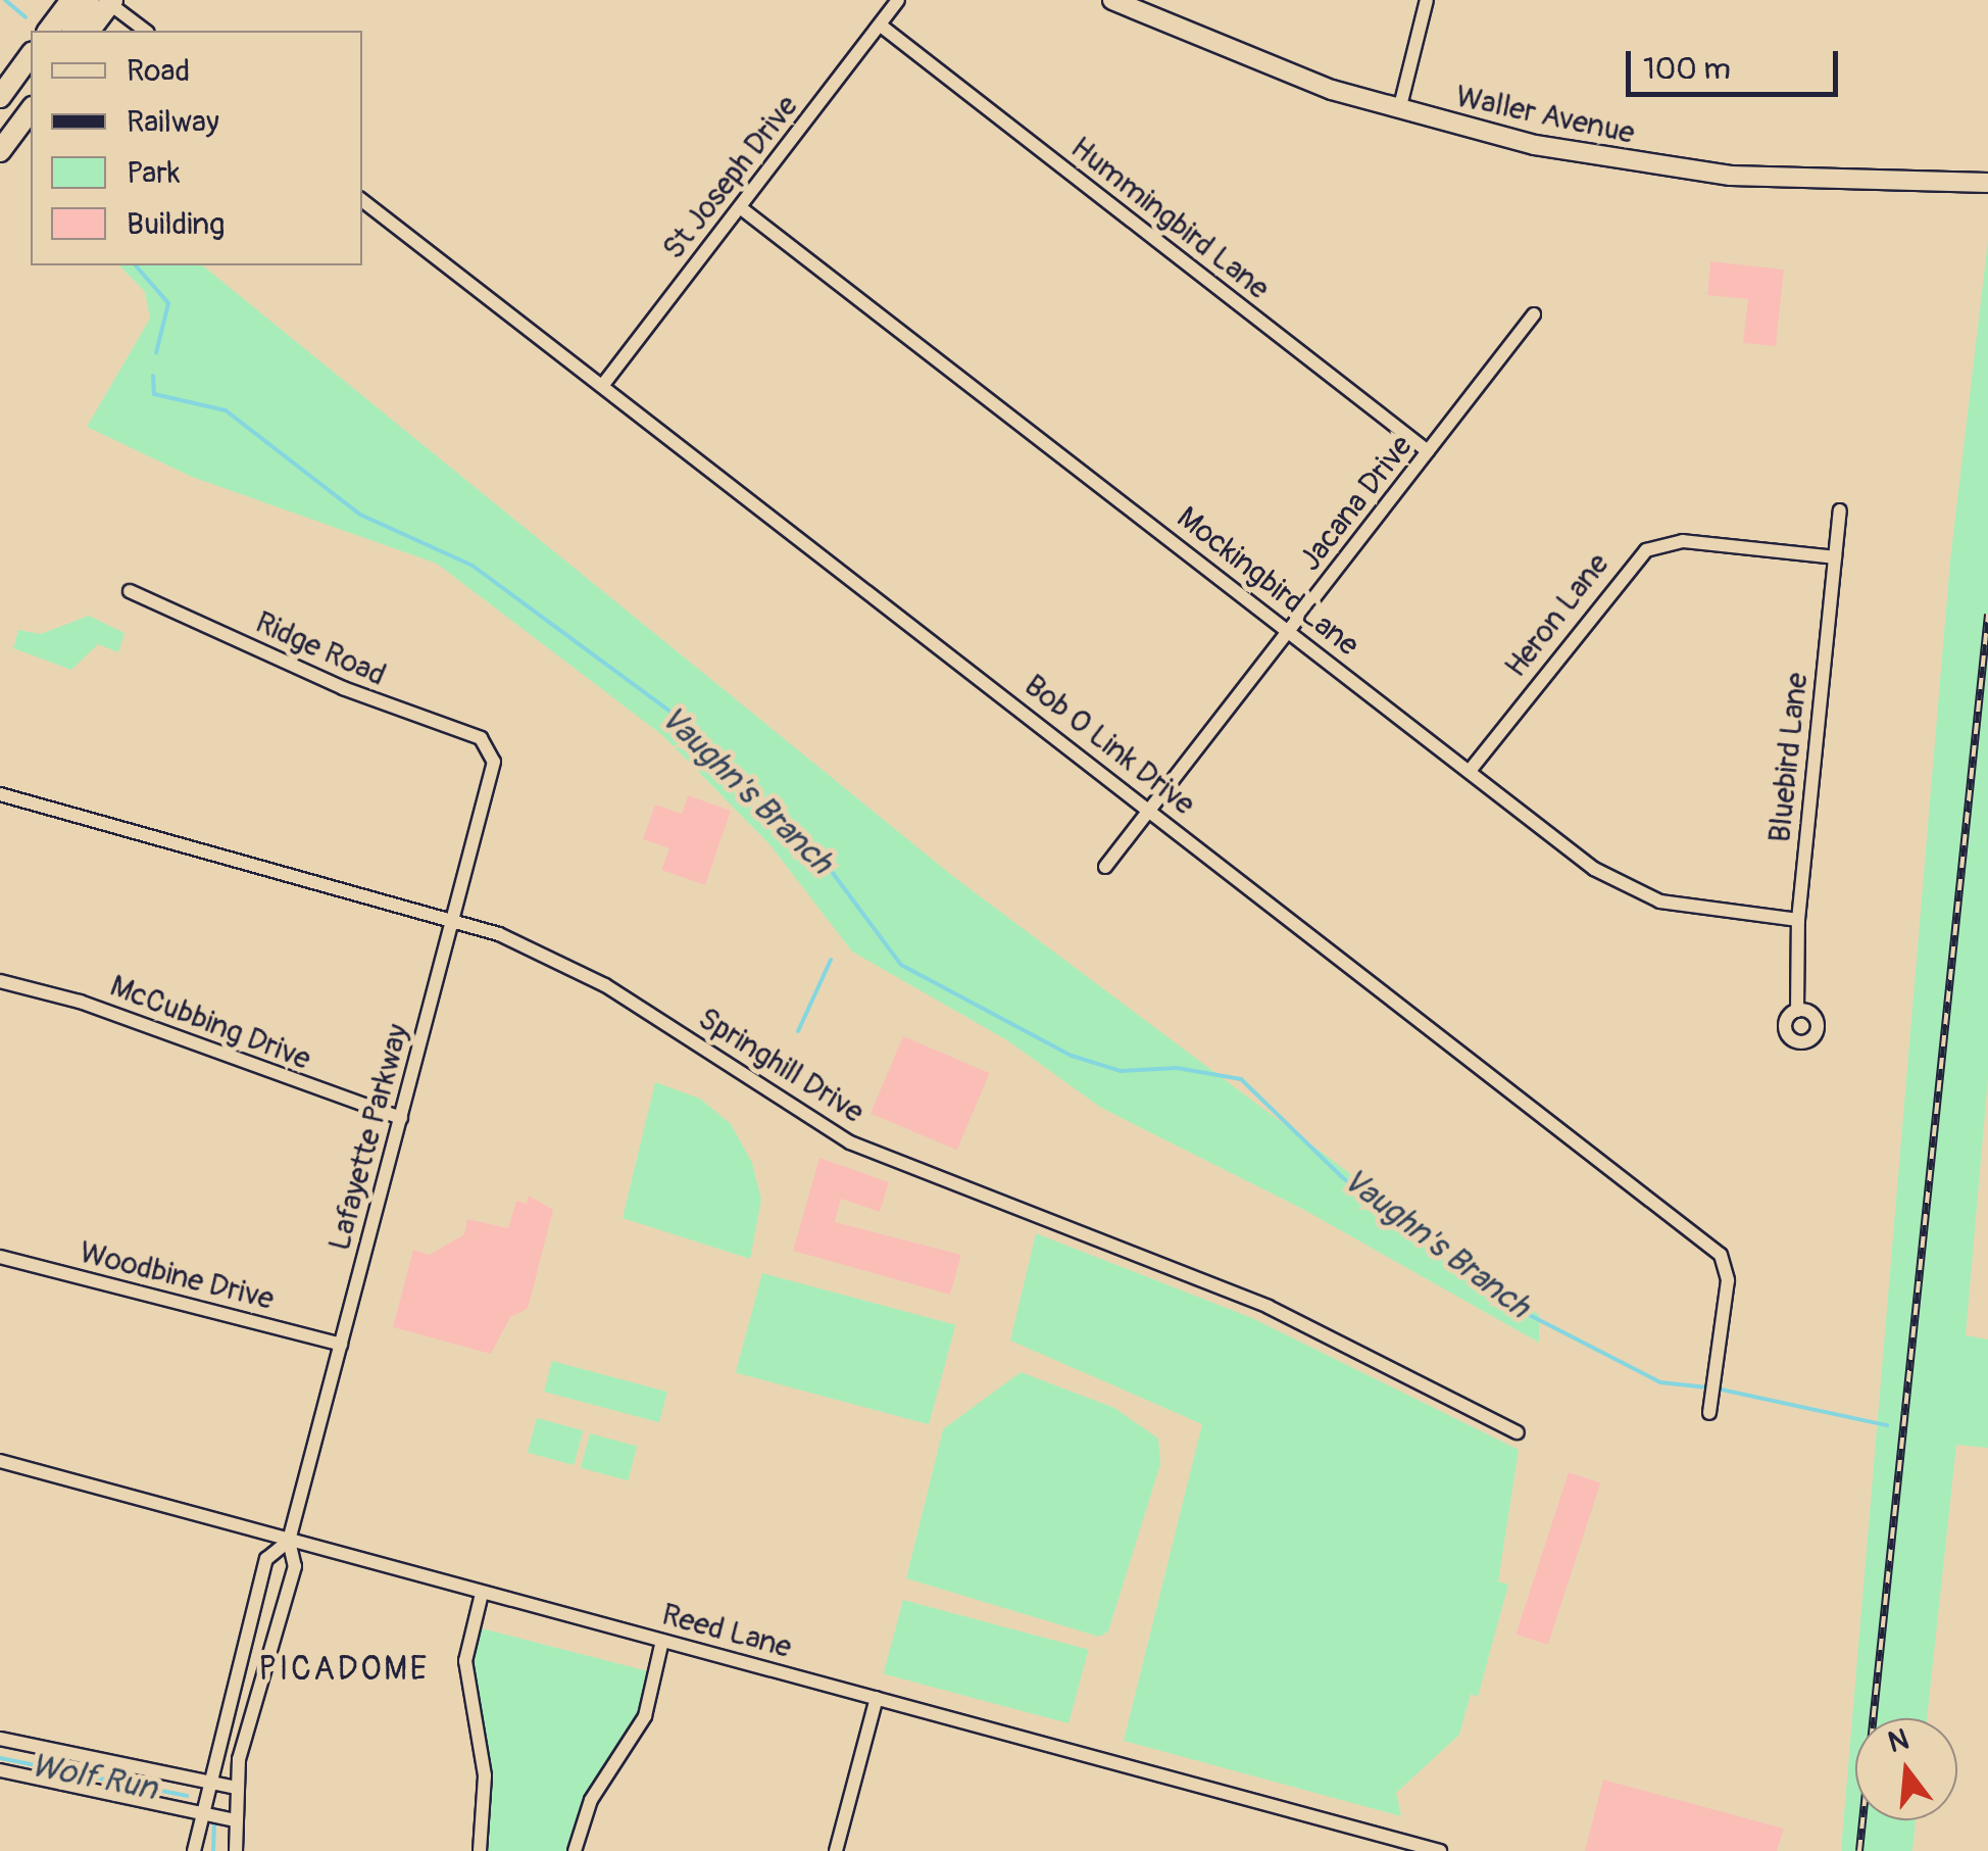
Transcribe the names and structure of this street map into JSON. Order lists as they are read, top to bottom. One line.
{"streets":{"main road":["Waller Avenue"],"street":["St Joseph Drive","Hummingbird Lane","Jacana Drive","Mockingbird Lane","Heron Lane","Ridge Road","Bob O Link Drive","Bluebird Lane","McCubbing Drive","Springhill Drive","Lafayette Parkway","Woodbine Drive","Reed Lane"]},"crossings":[["St Joseph Drive","Hummingbird Lane"],["St Joseph Drive","Mockingbird Lane"],["St Joseph Drive","Bob O Link Drive"],["Hummingbird Lane","Jacana Drive"],["Jacana Drive","Mockingbird Lane"],["Jacana Drive","Bob O Link Drive"],["Mockingbird Lane","Heron Lane"],["Mockingbird Lane","Bluebird Lane"],["Heron Lane","Bluebird Lane"],["Ridge Road","Lafayette Parkway"],["McCubbing Drive","Lafayette Parkway"],["Springhill Drive","Lafayette Parkway"],["Lafayette Parkway","Woodbine Drive"],["Lafayette Parkway","Reed Lane"]],"districts":["PICADOME"],"water":["Vaughn's Branch","Wolf Run"],"legend":["Road","Railway","Park","Building"],"scale_bar":"100 m","north":"top"}
